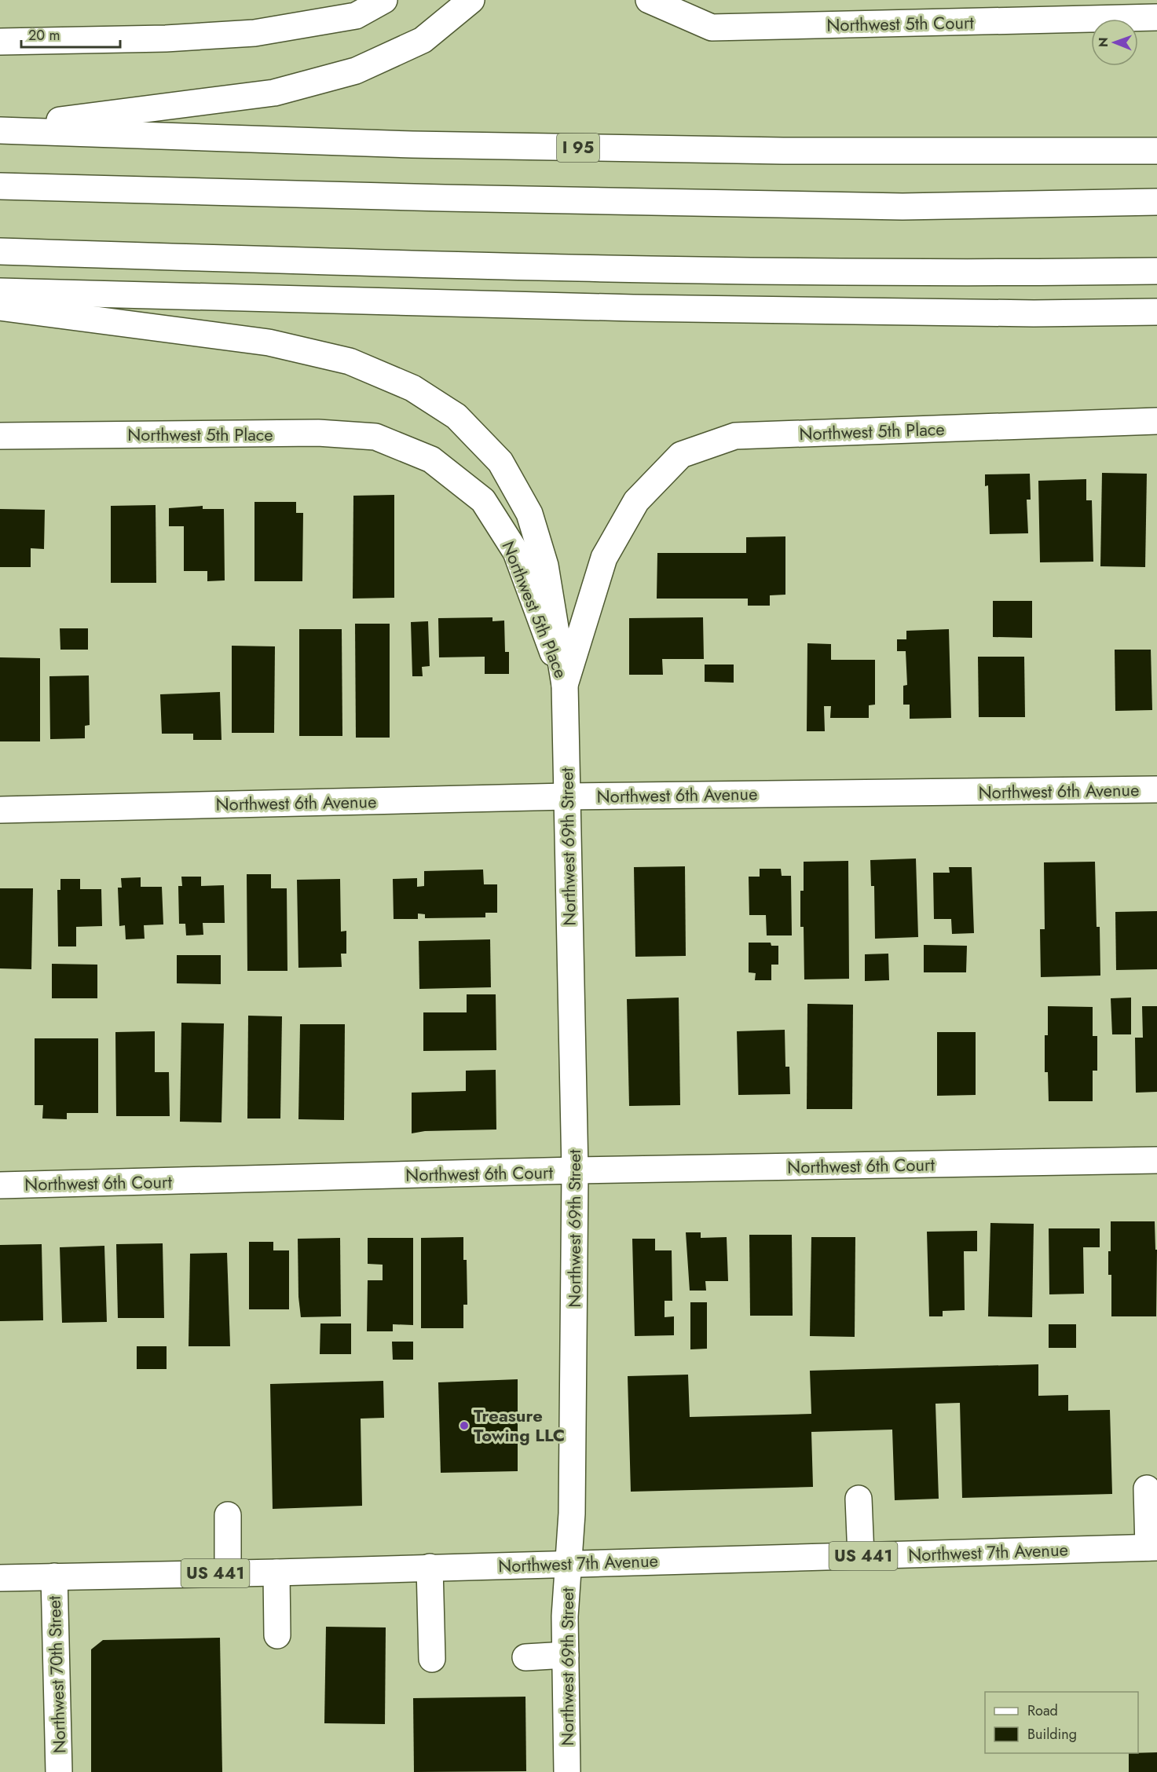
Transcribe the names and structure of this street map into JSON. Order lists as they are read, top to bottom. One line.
{"streets":{"main road":["Northwest 5th Court","I 95","Northwest 5th Place","Northwest 6th Avenue","Northwest 69th Street","Northwest 6th Court","Northwest 7th Avenue","US 441","Northwest 70th Street"]},"crossings":[["Northwest 5th Place","Northwest 69th Street"],["Northwest 6th Avenue","Northwest 69th Street"],["Northwest 69th Street","Northwest 6th Court"],["Northwest 69th Street","Northwest 7th Avenue"],["Northwest 7th Avenue","Northwest 70th Street"]],"places":["Treasure Towing LLC"],"legend":["Road","Building"],"scale_bar":"20 m","north":"left"}
